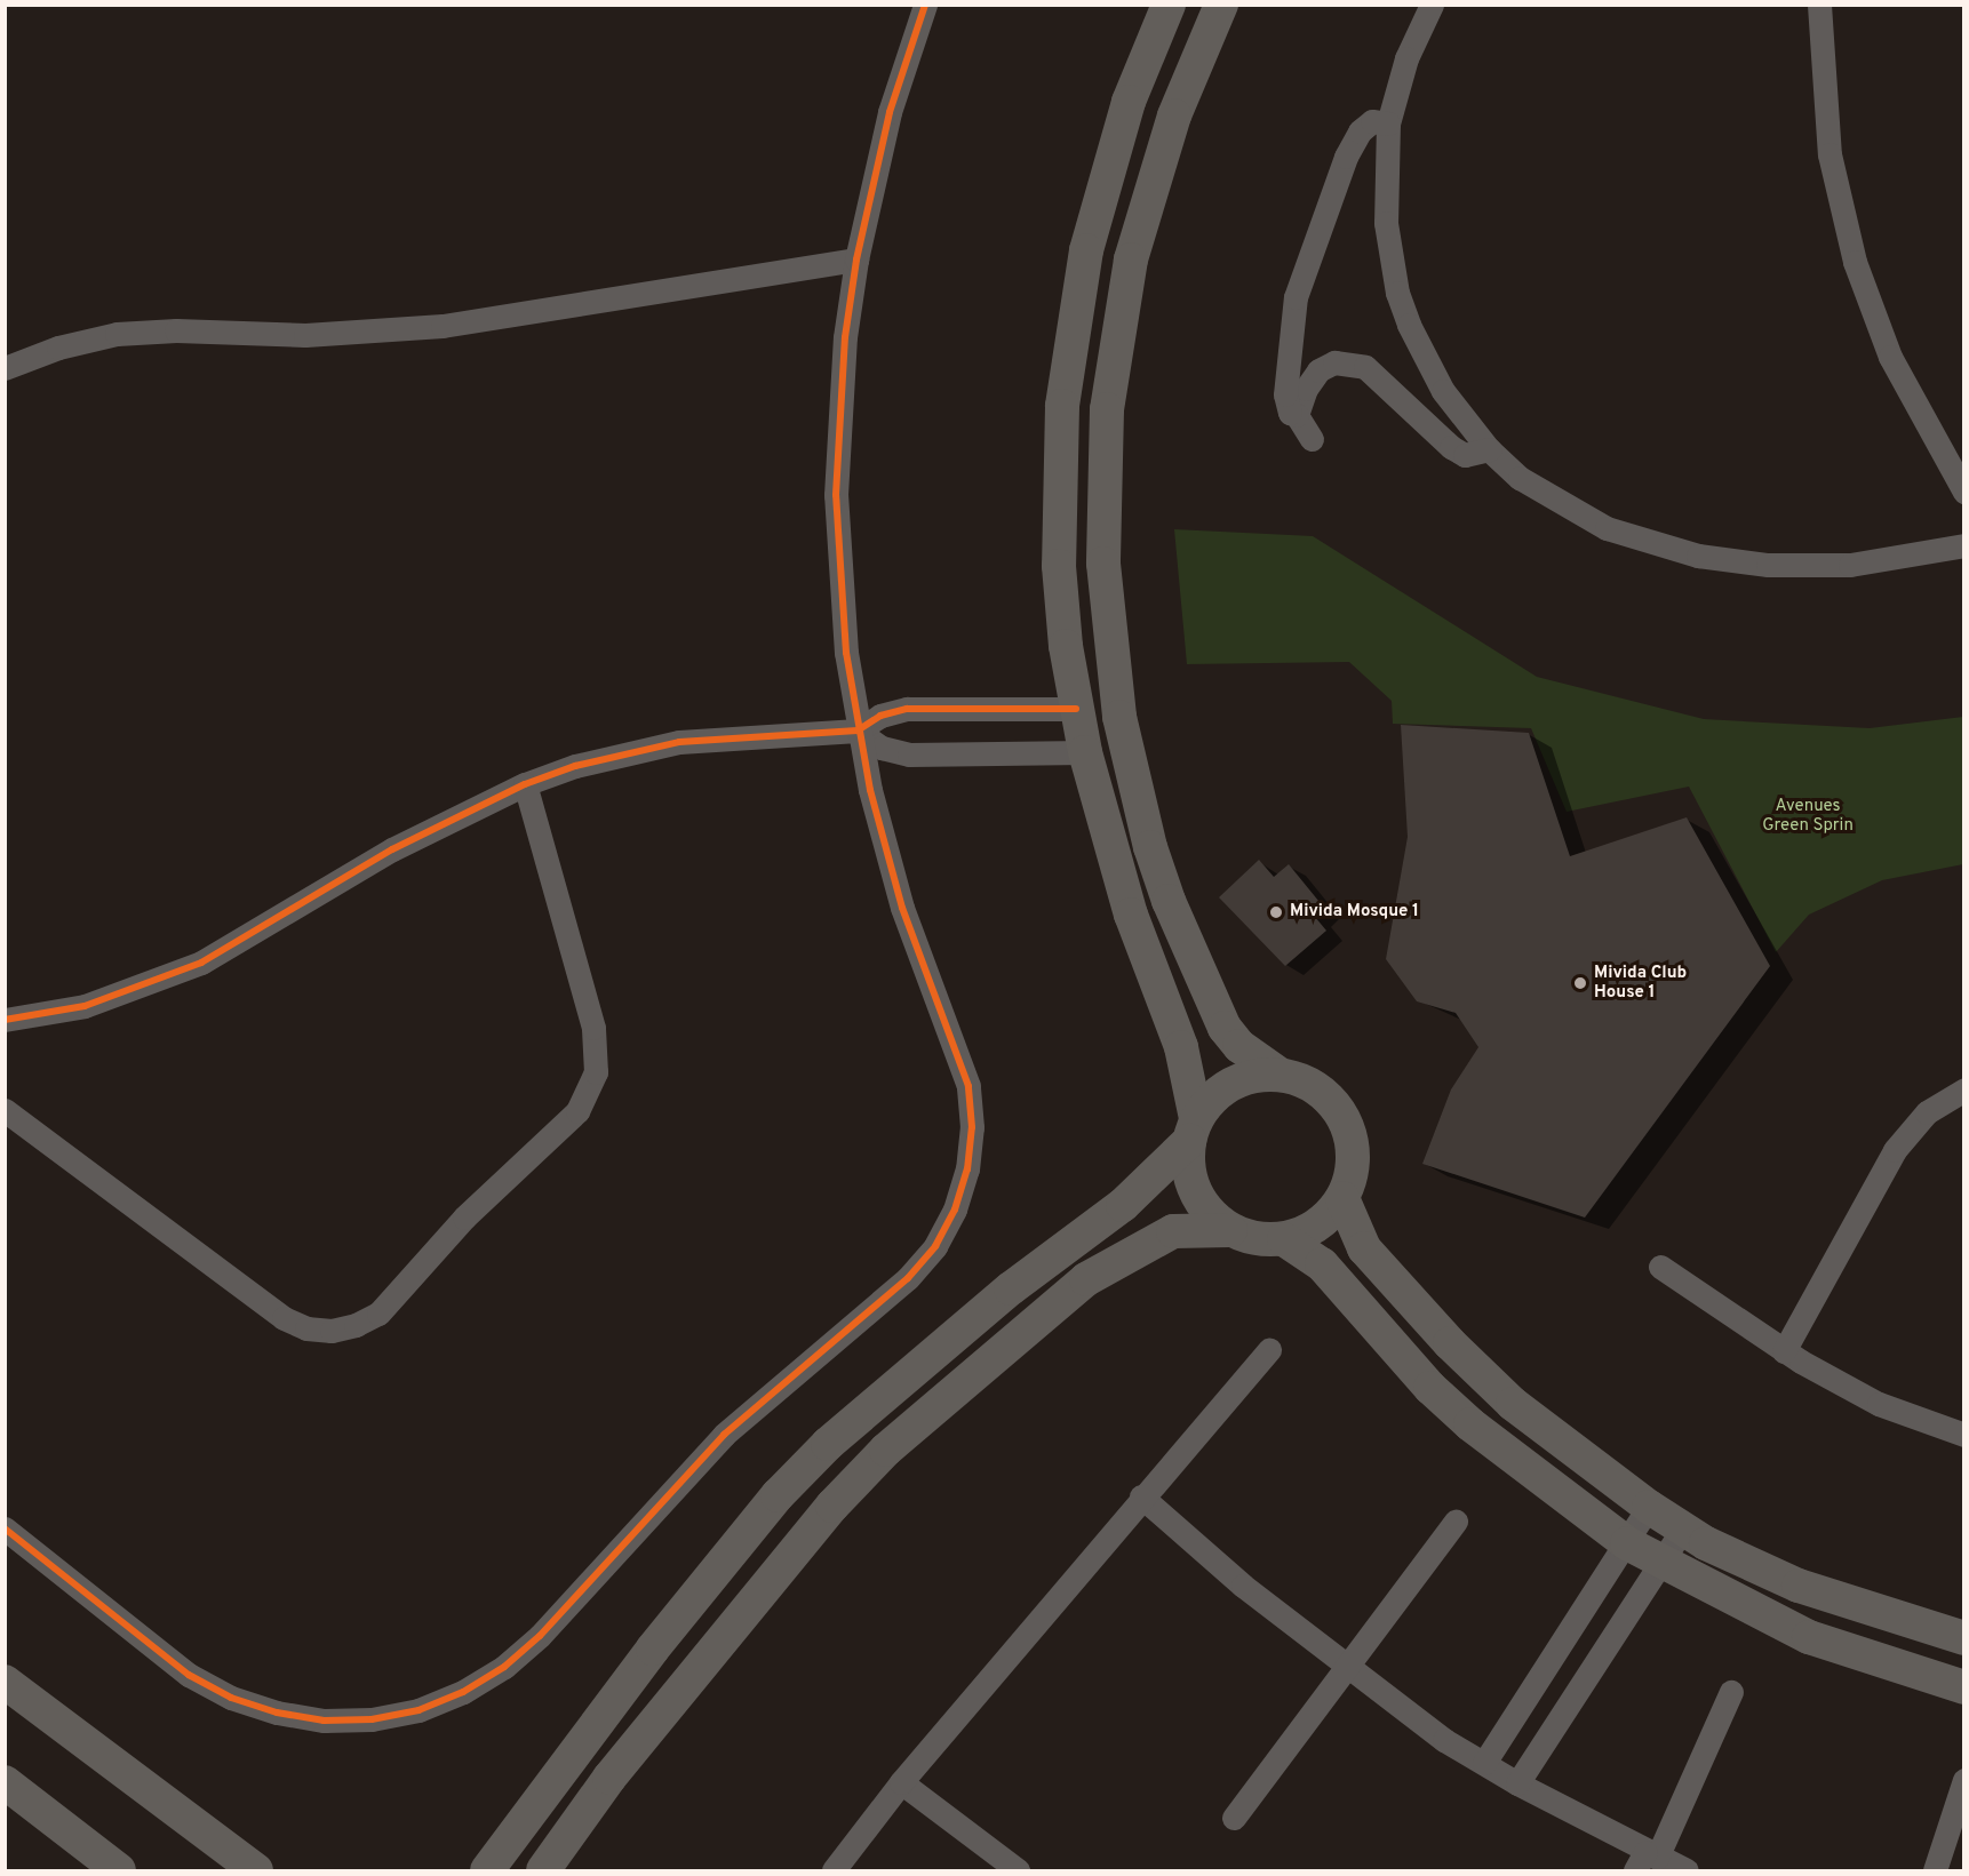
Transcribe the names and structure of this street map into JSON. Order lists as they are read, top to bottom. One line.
{"parks":["Avenues Green Sprin"],"places":["Mivida Mosque 1","Mivida Club House 1"]}
